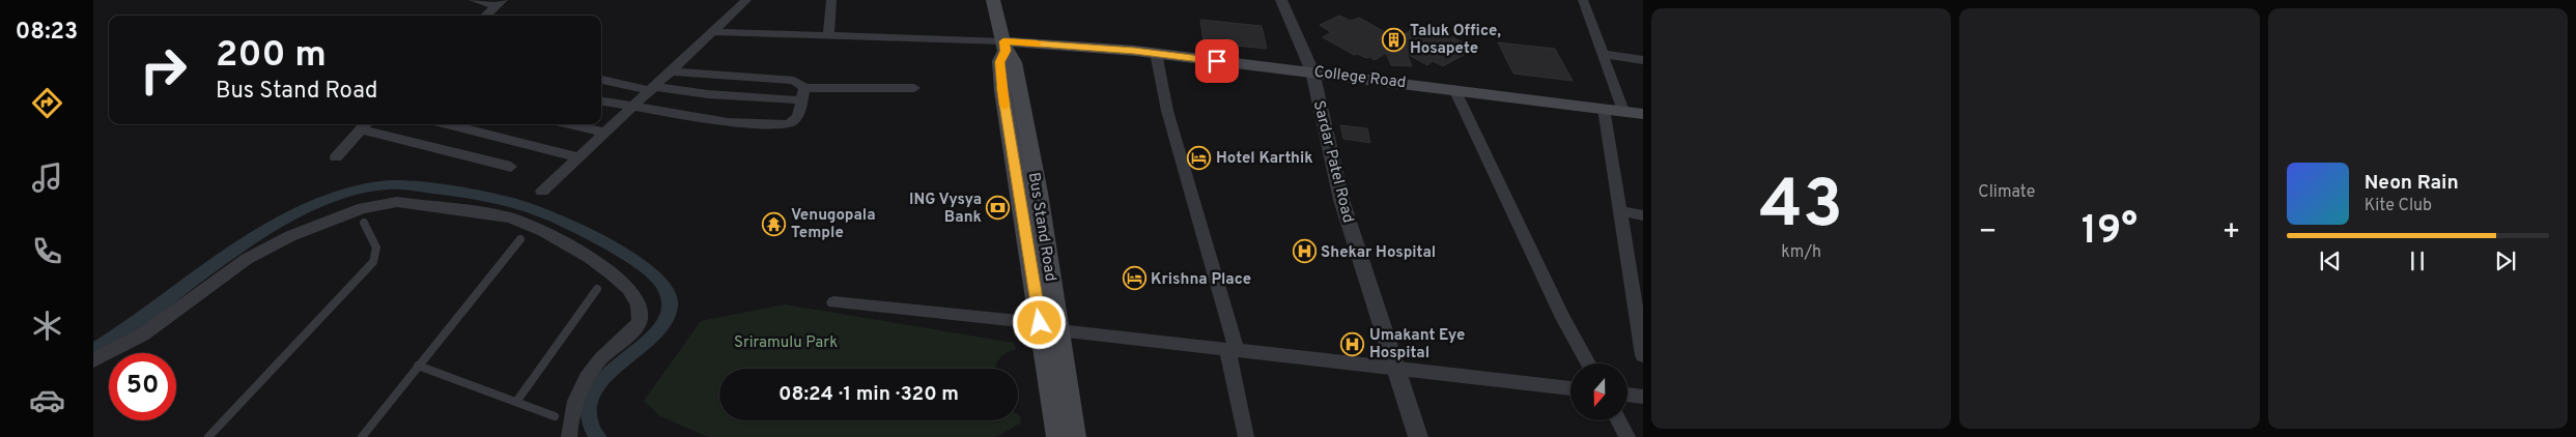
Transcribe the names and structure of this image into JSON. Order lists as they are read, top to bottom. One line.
{"streets":{"main road":["College Road","Bus Stand Road"],"street":["Sardar Patel Road"]},"crossings":[["College Road","Sardar Patel Road"],["College Road","Bus Stand Road"]],"parks":["Sriramulu Park"],"places":{"building":["Taluk Office, Hosapete"],"hotel":["Hotel Karthik","Krishna Place"],"bank":["ING Vysya Bank"],"temple":["Venugopala Temple"],"hospital":["Shekar Hospital","Umakant Eye Hospital"]},"north":"bottom","page":{"tabs":"08:23","tile":[["43","km/h"],"Climate"],"turn":["200 m","Bus Stand Road"],"song":["Neon Rain","Kite Club"],"heat":["−","19°","+"],"limit":"50","trip":"08:24 · 1 min · 320 m"}}
